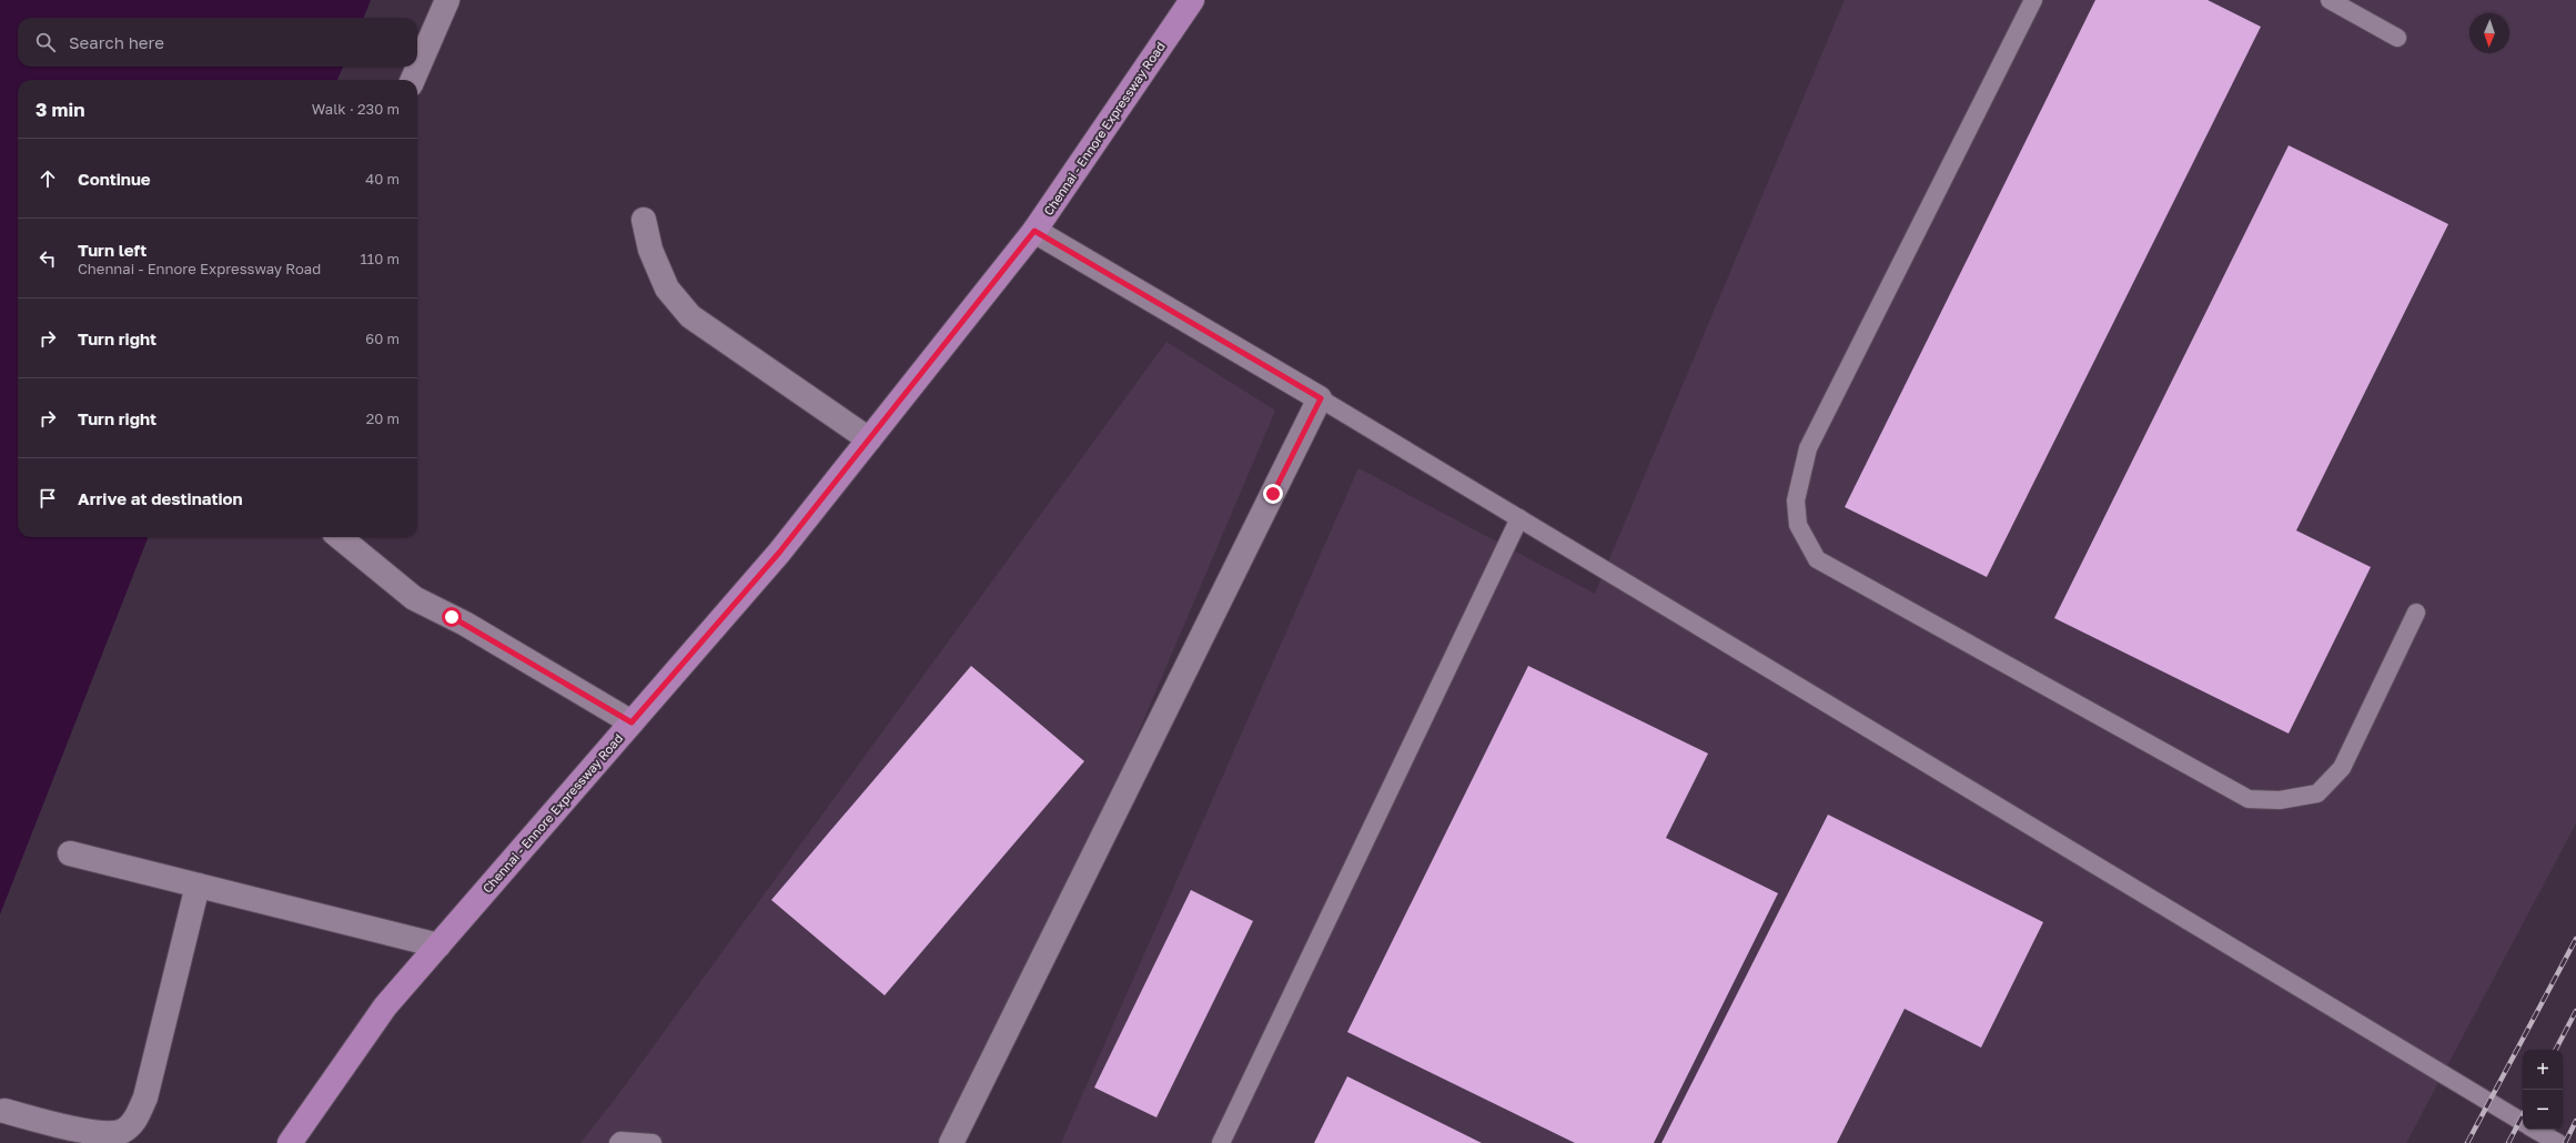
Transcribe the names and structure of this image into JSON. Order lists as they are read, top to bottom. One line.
{"streets":{"main road":["Chennai - Ennore Expressway Road"]},"north":"bottom","page":{"search":"Search here","heading":["3 min","Walk · 230 m"],"list":[["Continue","40 m"],["Turn left","Chennai - Ennore Expressway Road","110 m"],["Turn right","60 m"],["Turn right","20 m"],"Arrive at destination"],"map_buttons":["+","−"]}}
